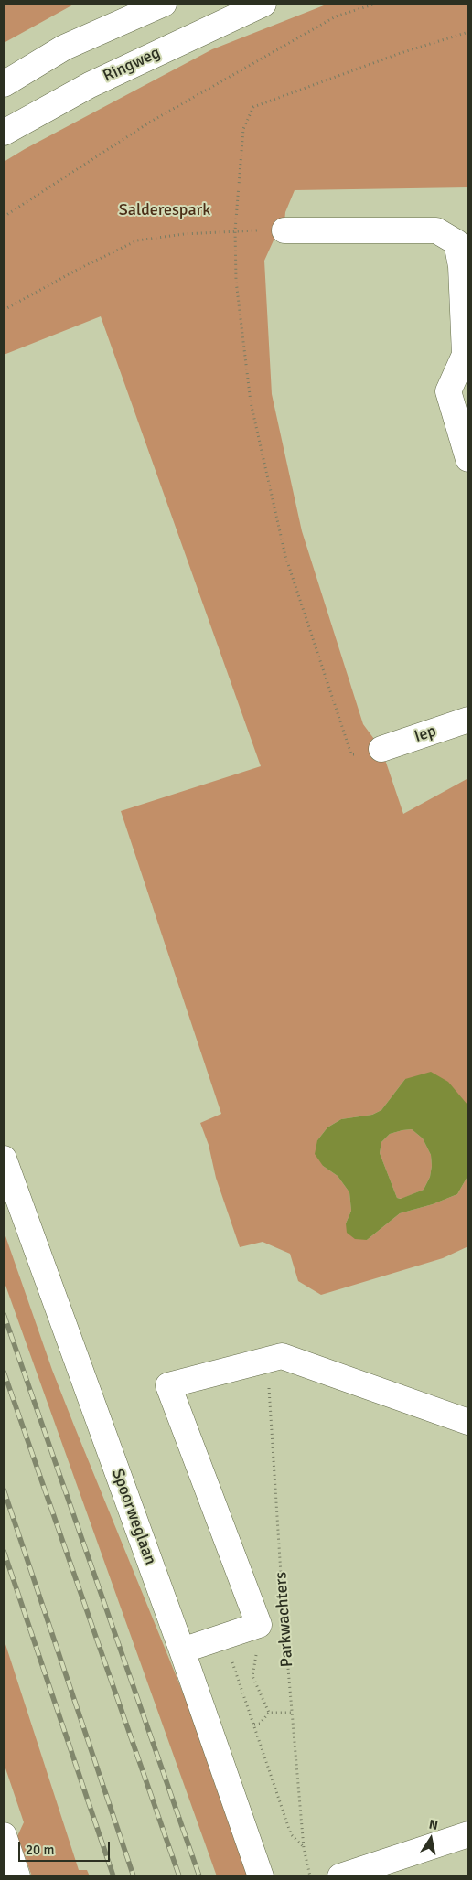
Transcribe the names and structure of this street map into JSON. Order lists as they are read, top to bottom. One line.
{"streets":{"street":["Ringweg","Iep","Spoorweglaan","Parkwachters"]},"parks":["Salderespark"],"scale_bar":"20 m","north":"top"}
